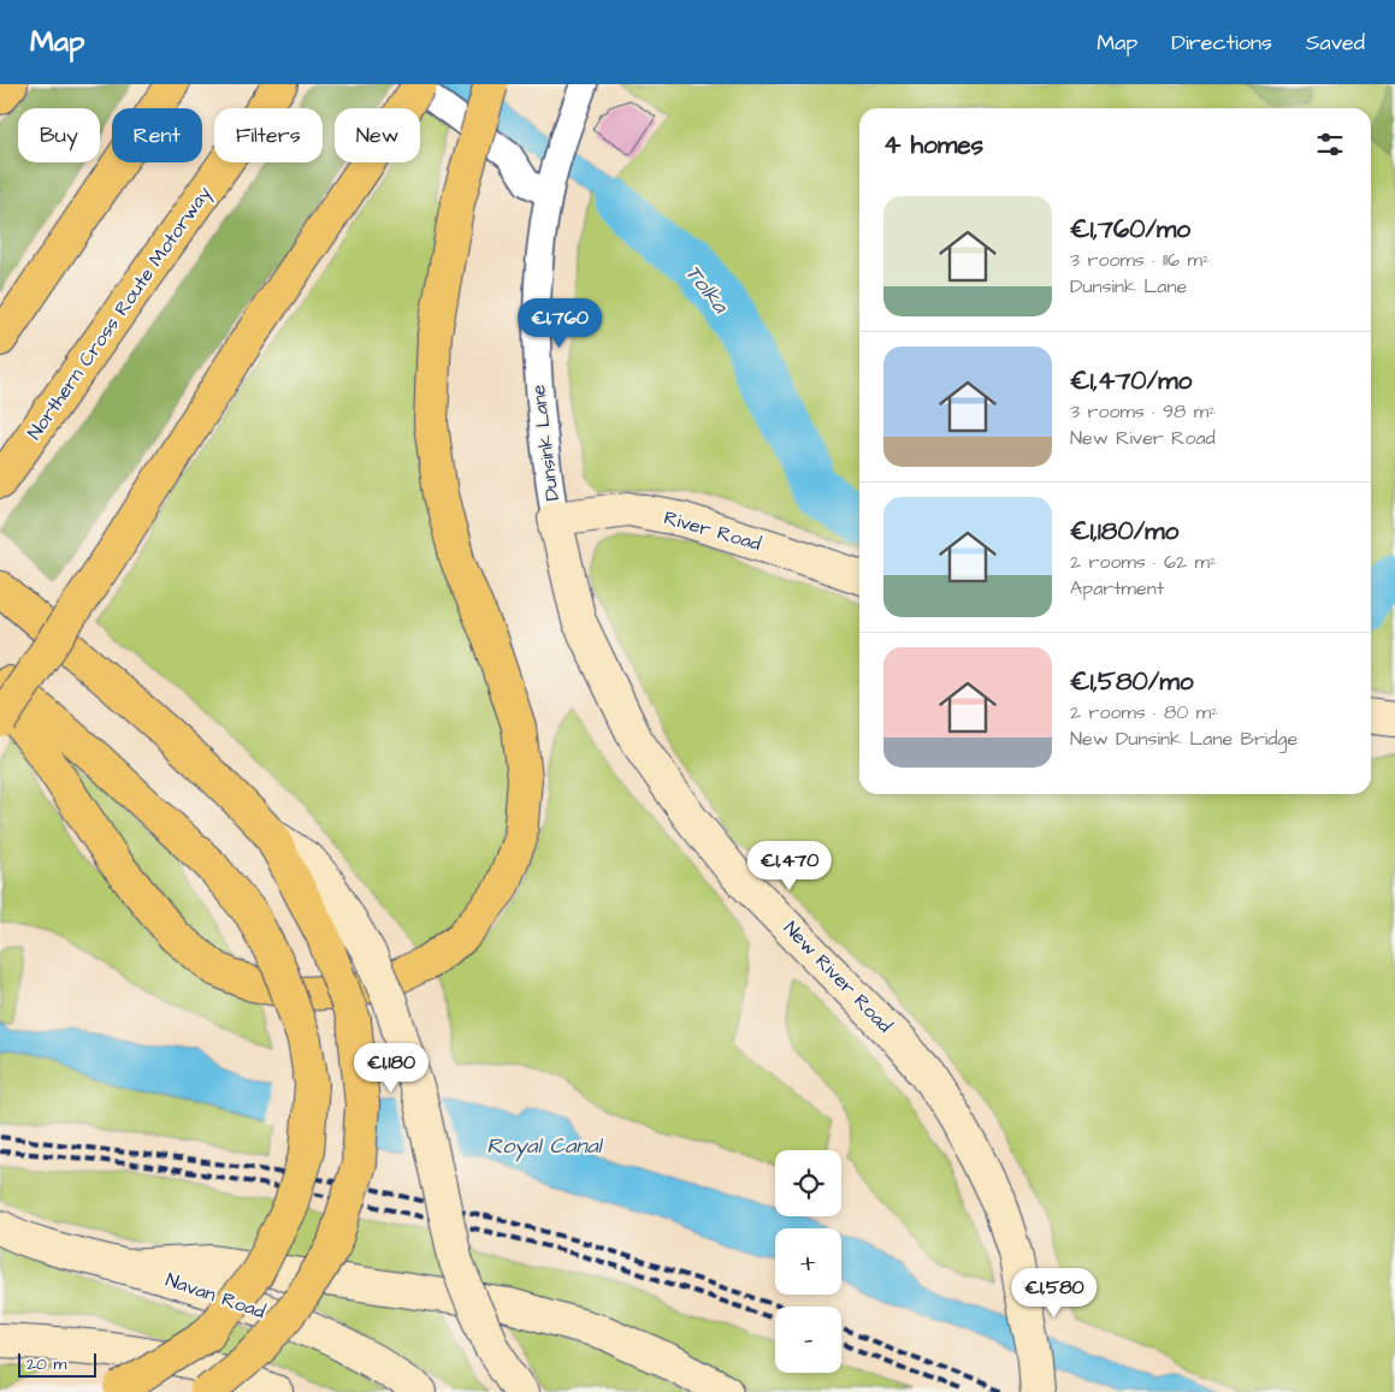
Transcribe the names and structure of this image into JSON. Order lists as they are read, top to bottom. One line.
{"streets":{"highway":["Northern Cross Route Motorway"],"main road":["River Road","New River Road","Navan Road"],"street":["Dunsink Lane"]},"crossings":[["Dunsink Lane","River Road"],["Dunsink Lane","New River Road"],["River Road","New River Road"]],"water":["Tolka","Royal Canal"],"scale_bar":"20 m","page":{"header":"Map","nav":["Map","Directions","Saved"],"chip":["Buy","Rent","Filters","New"],"heading":"4 homes","list":[{"name":"€1,760/mo","note":"3 rooms · 116 m² · Dunsink Lane"},{"name":"€1,470/mo","note":"3 rooms · 98 m² · New River Road"},{"name":"€1,180/mo","note":"2 rooms · 62 m² · Apartment"},{"name":"€1,580/mo","note":"2 rooms · 80 m² · New Dunsink Lane Bridge"}],"price":["€1,760","€1,470","€1,180","€1,580"],"map_buttons":["+","−"],"scale":"20 m"}}
